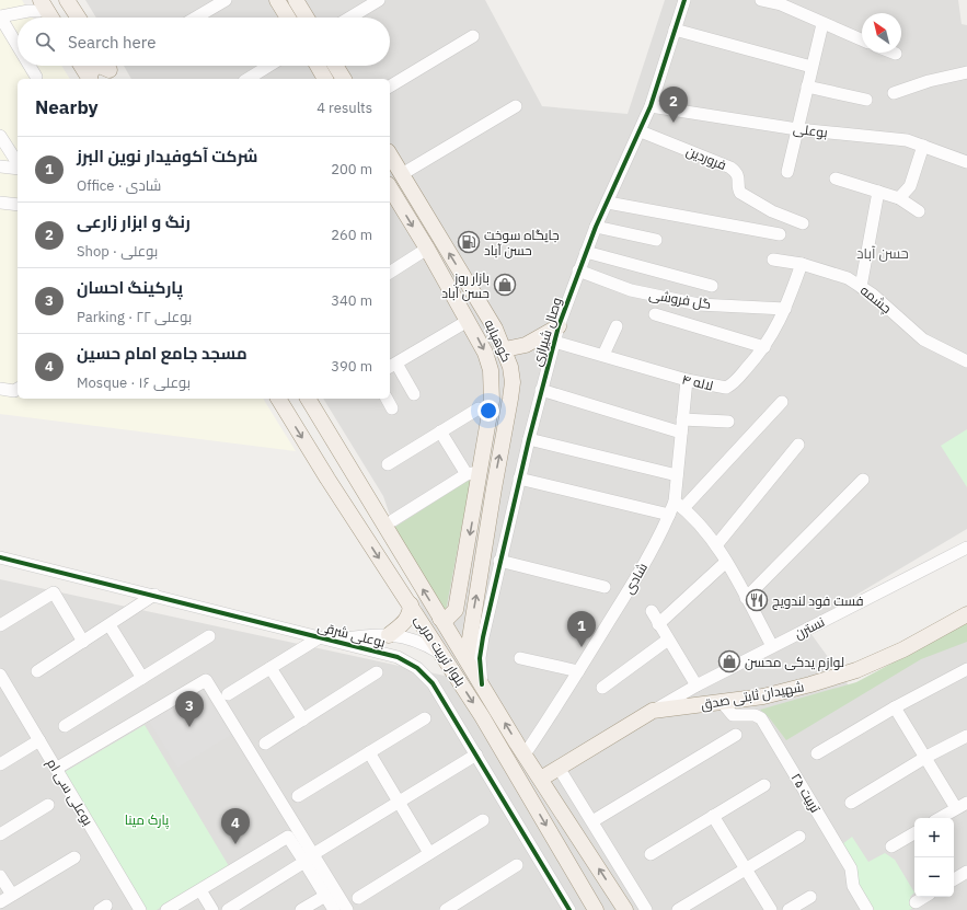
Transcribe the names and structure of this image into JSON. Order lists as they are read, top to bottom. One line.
{"streets":{"main road":["کوهپایه","بلوار تربیت مربی","شهیدان ثابتی صدق"],"street":["بوعلی","فروردین","گل فروشی","چشمه","وصال شیرازی","لاله ۴","شادی","نسترن","بوعلی شرقی","بوعلی سی ام","تربیت ۲۵"]},"crossings":[["بوعلی","وصال شیرازی"],["فروردین","وصال شیرازی"],["گل فروشی","وصال شیرازی"],["گل فروشی","لاله ۴"],["چشمه","لاله ۴"],["وصال شیرازی","لاله ۴"],["وصال شیرازی","بلوار تربیت مربی"],["کوهپایه","بلوار تربیت مربی"],["لاله ۴","شادی"],["شادی","بلوار تربیت مربی"],["نسترن","شهیدان ثابتی صدق"],["بلوار تربیت مربی","شهیدان ثابتی صدق"],["شهیدان ثابتی صدق","تربیت ۲۵"]],"districts":["حسن آباد"],"parks":["پارک مینا"],"places":{"fuel station":["جایگاه سوخت حسن آباد"],"shop":["بازار روز حسن آباد","لوازم یدکی محسن"],"restaurant":["فست فود لندویچ"]},"north":"top left","page":{"search":"Search here","heading":["Nearby","4 results"],"pins":["2","1","3","4"],"list":[{"mark":"1","name":"شرکت آکوفیدار نوین البرز","note":"Office · شادی","value":"200 m"},{"mark":"2","name":"رنگ و ابزار زارعی","note":"Shop · بوعلی","value":"260 m"},{"mark":"3","name":"پارکینگ احسان","note":"Parking · بوعلی ۲۲","value":"340 m"},{"mark":"4","name":"مسجد جامع امام حسین","note":"Mosque · بوعلی ۱۶","value":"390 m"}],"map_buttons":["+","−"]}}
